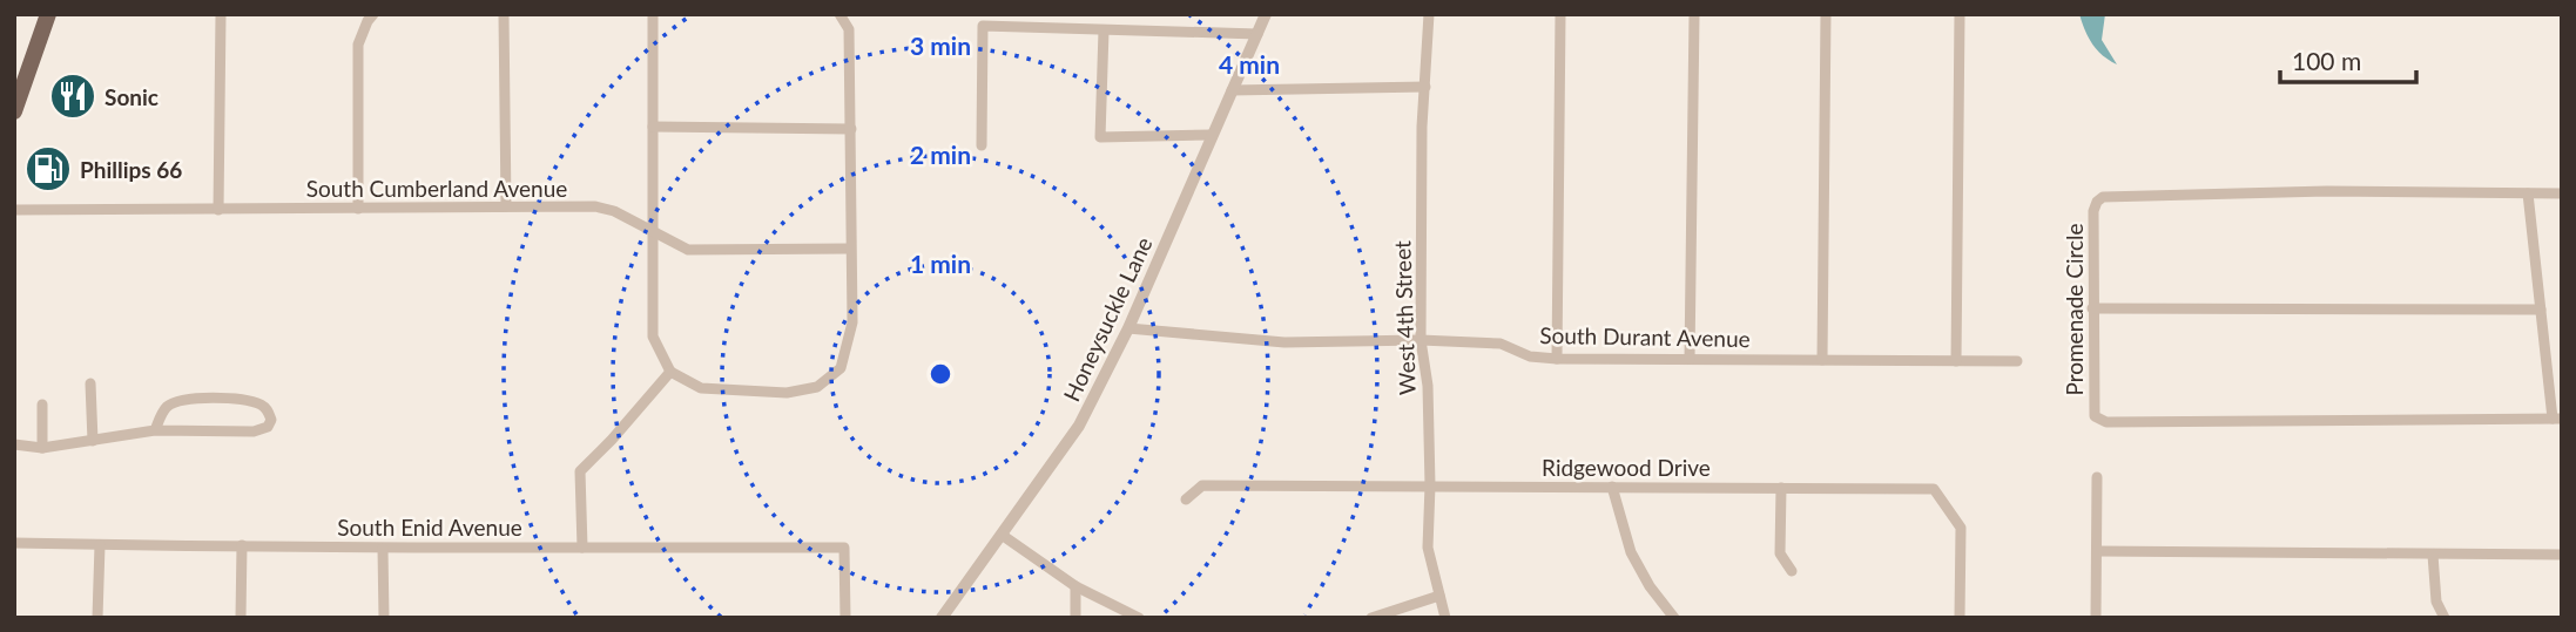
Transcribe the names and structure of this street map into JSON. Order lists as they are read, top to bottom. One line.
{"streets":{"street":["South Cumberland Avenue","Promenade Circle","West 4th Street","Honeysuckle Lane","South Durant Avenue","Ridgewood Drive","South Enid Avenue"]},"crossings":[["West 4th Street","South Durant Avenue"],["West 4th Street","Ridgewood Drive"],["Honeysuckle Lane","South Durant Avenue"]],"places":{"restaurant":["Sonic"],"fuel station":["Phillips 66"]},"scale_bar":"100 m","rings":["3 min","4 min","2 min","1 min"]}
